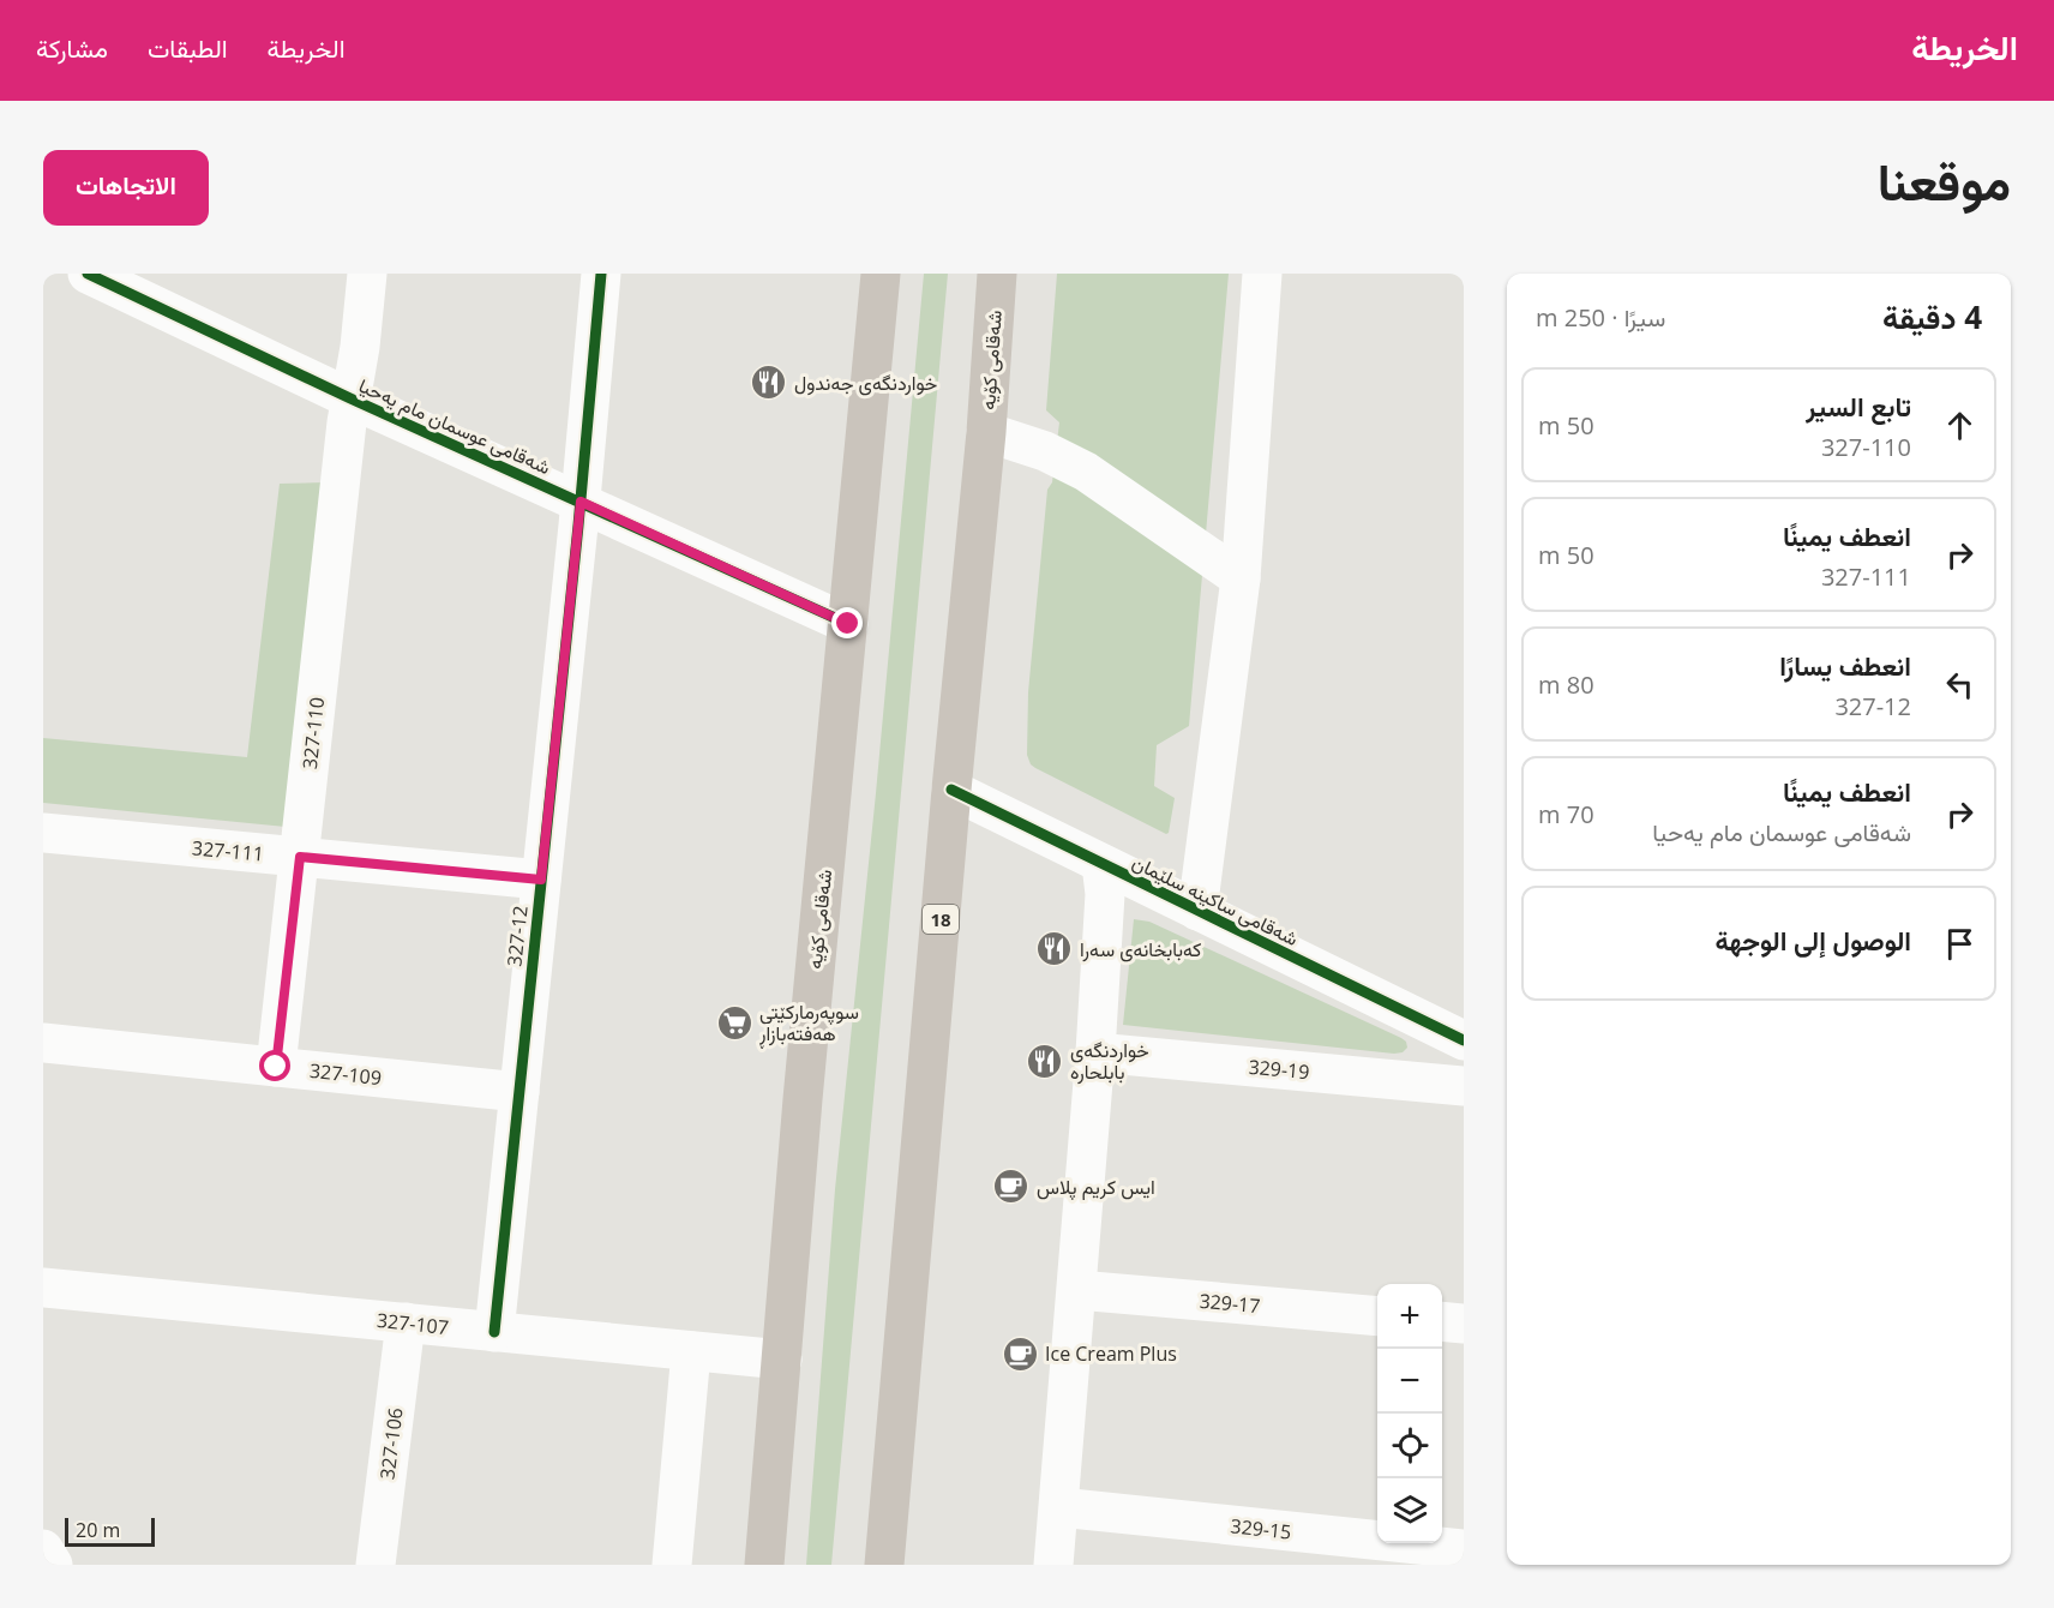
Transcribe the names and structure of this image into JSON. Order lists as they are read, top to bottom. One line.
{"streets":{"highway":["شەقامی کۆیە","18"],"street":["شەقامی عوسمان مام یەحیا","327-110","327-111","شەقامی ساکینە سلێمان","327-12","329-19","327-109","329-17","327-107","327-106","329-15"]},"crossings":[["شەقامی کۆیە","شەقامی عوسمان مام یەحیا"],["شەقامی کۆیە","شەقامی ساکینە سلێمان"],["شەقامی کۆیە","327-107"],["شەقامی عوسمان مام یەحیا","327-110"],["شەقامی عوسمان مام یەحیا","327-12"],["327-110","327-111"],["327-110","327-109"],["327-111","327-12"],["327-12","327-109"],["327-12","327-107"],["327-107","327-106"]],"places":{"restaurant":["خواردنگەی جەندول","کەبابخانەی سەرا","خواردنگەی بابلحارە"],"supermarket":["سوپەرمارکێتی هەفتەبازاڕ"],"cafe":["ايس كريم پلاس","Ice Cream Plus"]},"scale_bar":"20 m","page":{"header":"الخريطة","nav":["الخريطة","الطبقات","مشاركة"],"title":"موقعنا","buttons":"الاتجاهات","heading":["4 دقيقة","سيرًا · 250 m"],"list":[["تابع السير","327-110","50 m"],["انعطف يمينًا","327-111","50 m"],["انعطف يسارًا","327-12","80 m"],["انعطف يمينًا","شەقامی عوسمان مام یەحیا","70 m"],"الوصول إلى الوجهة"],"map_buttons":["+","−"],"scale":"20 m"}}
